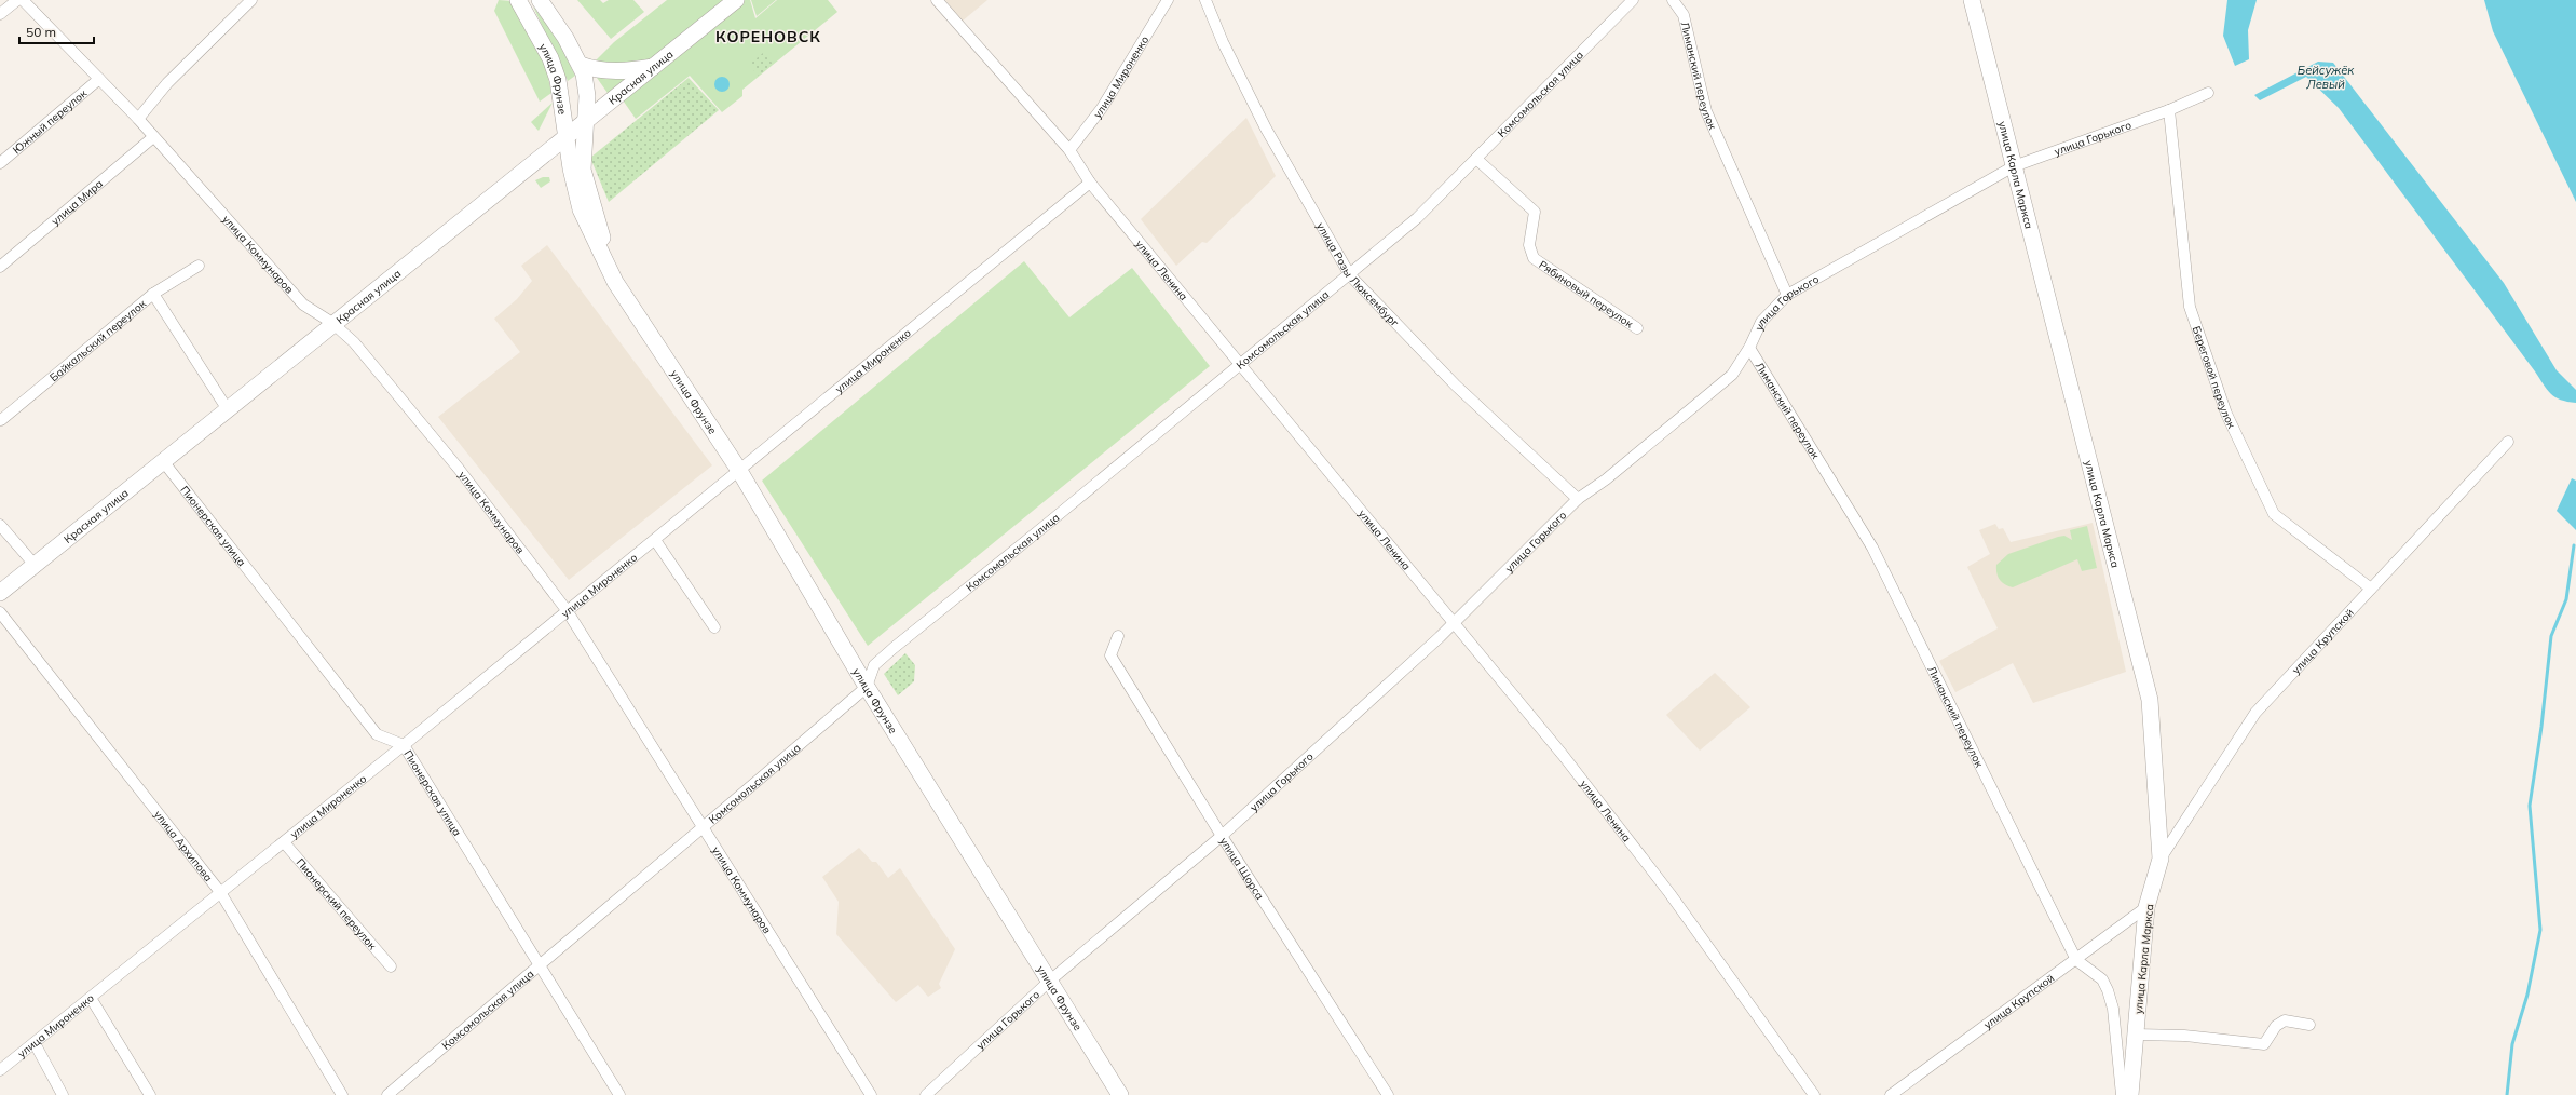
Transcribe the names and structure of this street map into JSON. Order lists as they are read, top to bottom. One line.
{"streets":{"main road":["Красная улица","улица Фрунзе","улица Карла Маркса"],"street":["Лиманский переулок","улица Мироненко","Комсомольская улица","Южный переулок","улица Горького","улица Мира","улица Коммунаров","улица Ленина","улица Розы Люксембург","Рябиновый переулок","Байкальский переулок","Береговой переулок","Пионерская улица","улица Крупской","улица Архипова","улица Щорса","Пионерский переулок"]},"crossings":[["Лиманский переулок","улица Горького"],["Лиманский переулок","улица Крупской"],["улица Мироненко","улица Фрунзе"],["улица Мироненко","улица Коммунаров"],["улица Мироненко","улица Ленина"],["улица Мироненко","Пионерская улица"],["улица Мироненко","улица Архипова"],["улица Мироненко","Пионерский переулок"],["Красная улица","улица Фрунзе"],["Красная улица","улица Коммунаров"],["Красная улица","Пионерская улица"],["улица Фрунзе","Комсомольская улица"],["улица Фрунзе","улица Горького"],["Комсомольская улица","улица Коммунаров"],["Комсомольская улица","улица Ленина"],["Комсомольская улица","улица Розы Люксембург"],["Комсомольская улица","Рябиновый переулок"],["Комсомольская улица","Пионерская улица"],["Южный переулок","улица Коммунаров"],["улица Горького","улица Карла Маркса"],["улица Горького","улица Ленина"],["улица Горького","улица Розы Люксембург"],["улица Горького","Береговой переулок"],["улица Горького","улица Щорса"],["улица Карла Маркса","улица Крупской"],["улица Мира","улица Коммунаров"],["Береговой переулок","улица Крупской"]],"districts":["КОРЕНОВСК"],"water":["Бейсужёк Левый"],"scale_bar":"50 m"}
